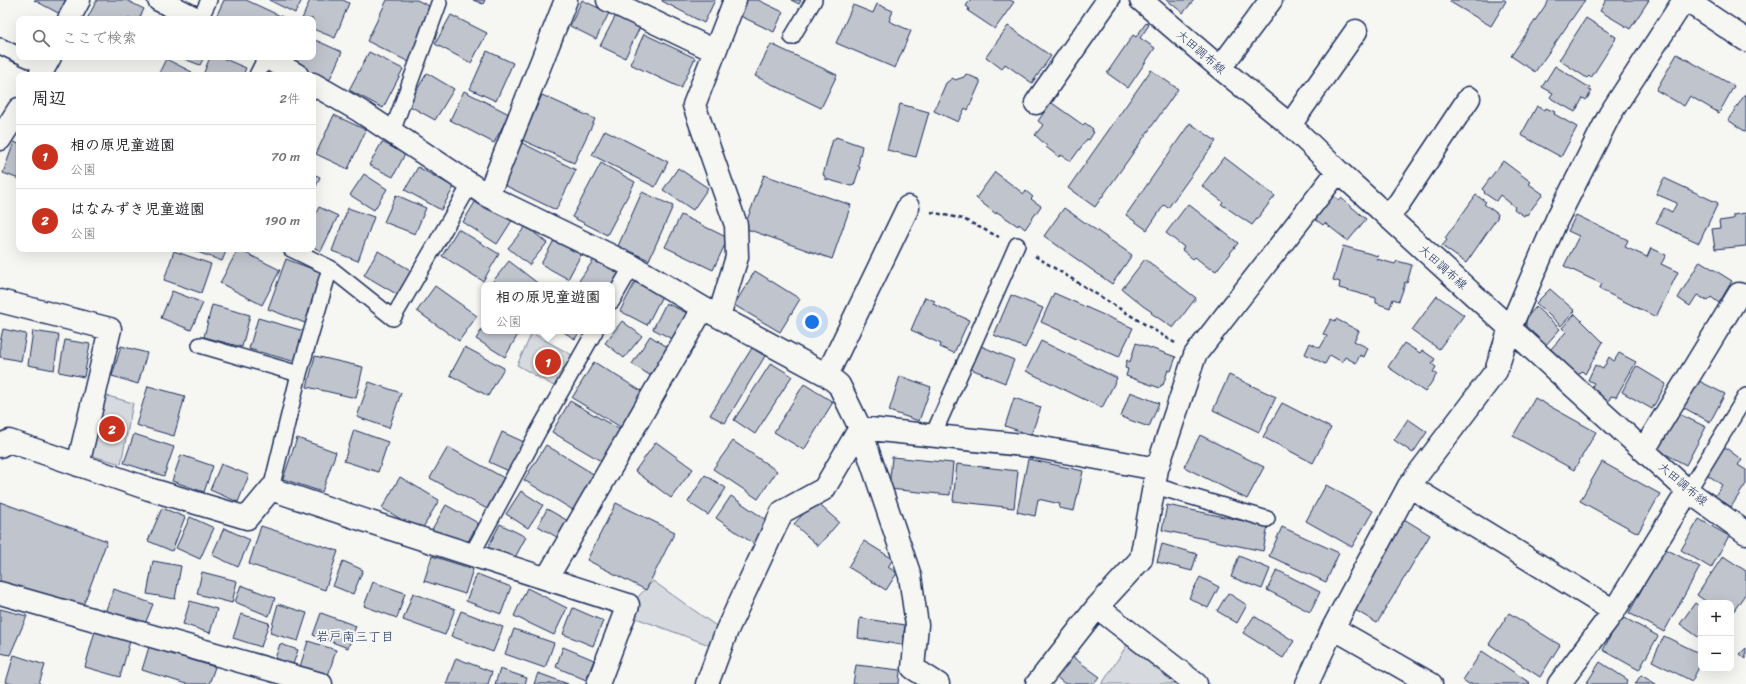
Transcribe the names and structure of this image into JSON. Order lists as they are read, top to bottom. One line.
{"streets":{"street":["大田調布線"]},"districts":["岩戸南三丁目"],"page":{"search":"ここで検索","heading":["周辺","2件"],"list":[{"mark":"1","name":"相の原児童遊園","note":"公園","value":"70 m"},{"mark":"2","name":"はなみずき児童遊園","note":"公園","value":"190 m"}],"popup":["相の原児童遊園","公園"],"pins":["1","2"],"map_buttons":["+","−"]}}
